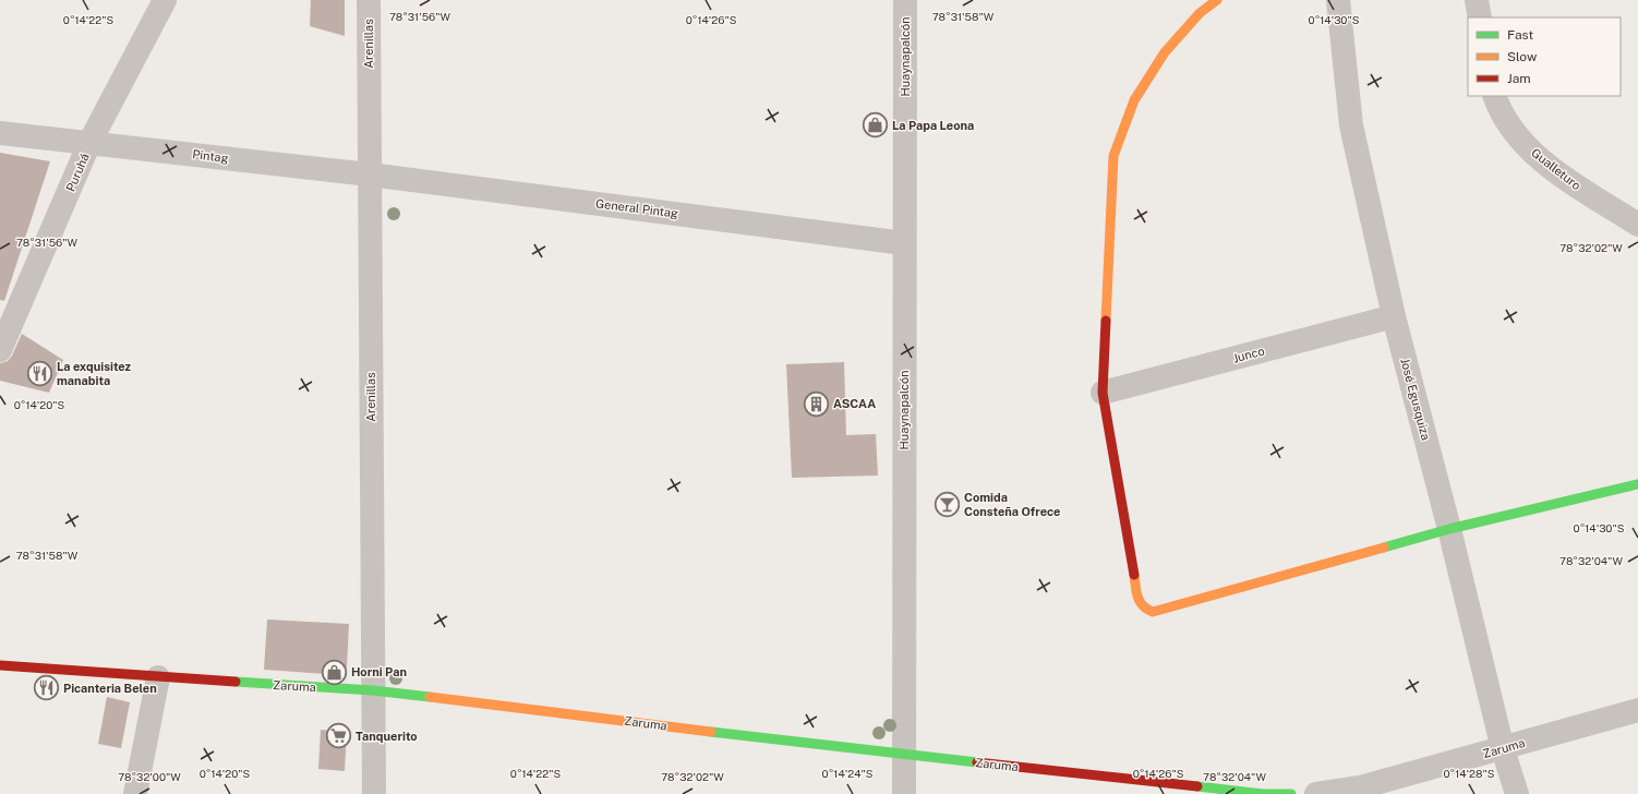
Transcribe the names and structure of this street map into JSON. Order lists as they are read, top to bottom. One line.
{"streets":{"street":["Arenillas","Huaynapalcón","Pintag","Gualleturo","Puruhá","General Pintag","Junco","José Egusquiza","Zaruma"]},"crossings":[["Arenillas","Pintag"],["Arenillas","General Pintag"],["Arenillas","Zaruma"],["Huaynapalcón","General Pintag"],["Huaynapalcón","Zaruma"],["Pintag","Puruhá"],["Pintag","General Pintag"],["Junco","José Egusquiza"],["José Egusquiza","Zaruma"]],"places":{"shop":["La Papa Leona","Horni Pan"],"restaurant":["La exquisitez manabita","Picanteria Belen"],"building":["ASCAA"],"bar":["Comida Consteña Ofrece"],"supermarket":["Tanquerito"]},"legend":["Fast","Slow","Jam"],"coordinates":["78°31'58\"W","78°31'56\"W","0°14'26\"S","0°14'22\"S","0°14'30\"S","78°32'02\"W","0°14'20\"S","78°32'04\"W","0°14'24\"S","0°14'28\"S","78°32'00\"W"]}
